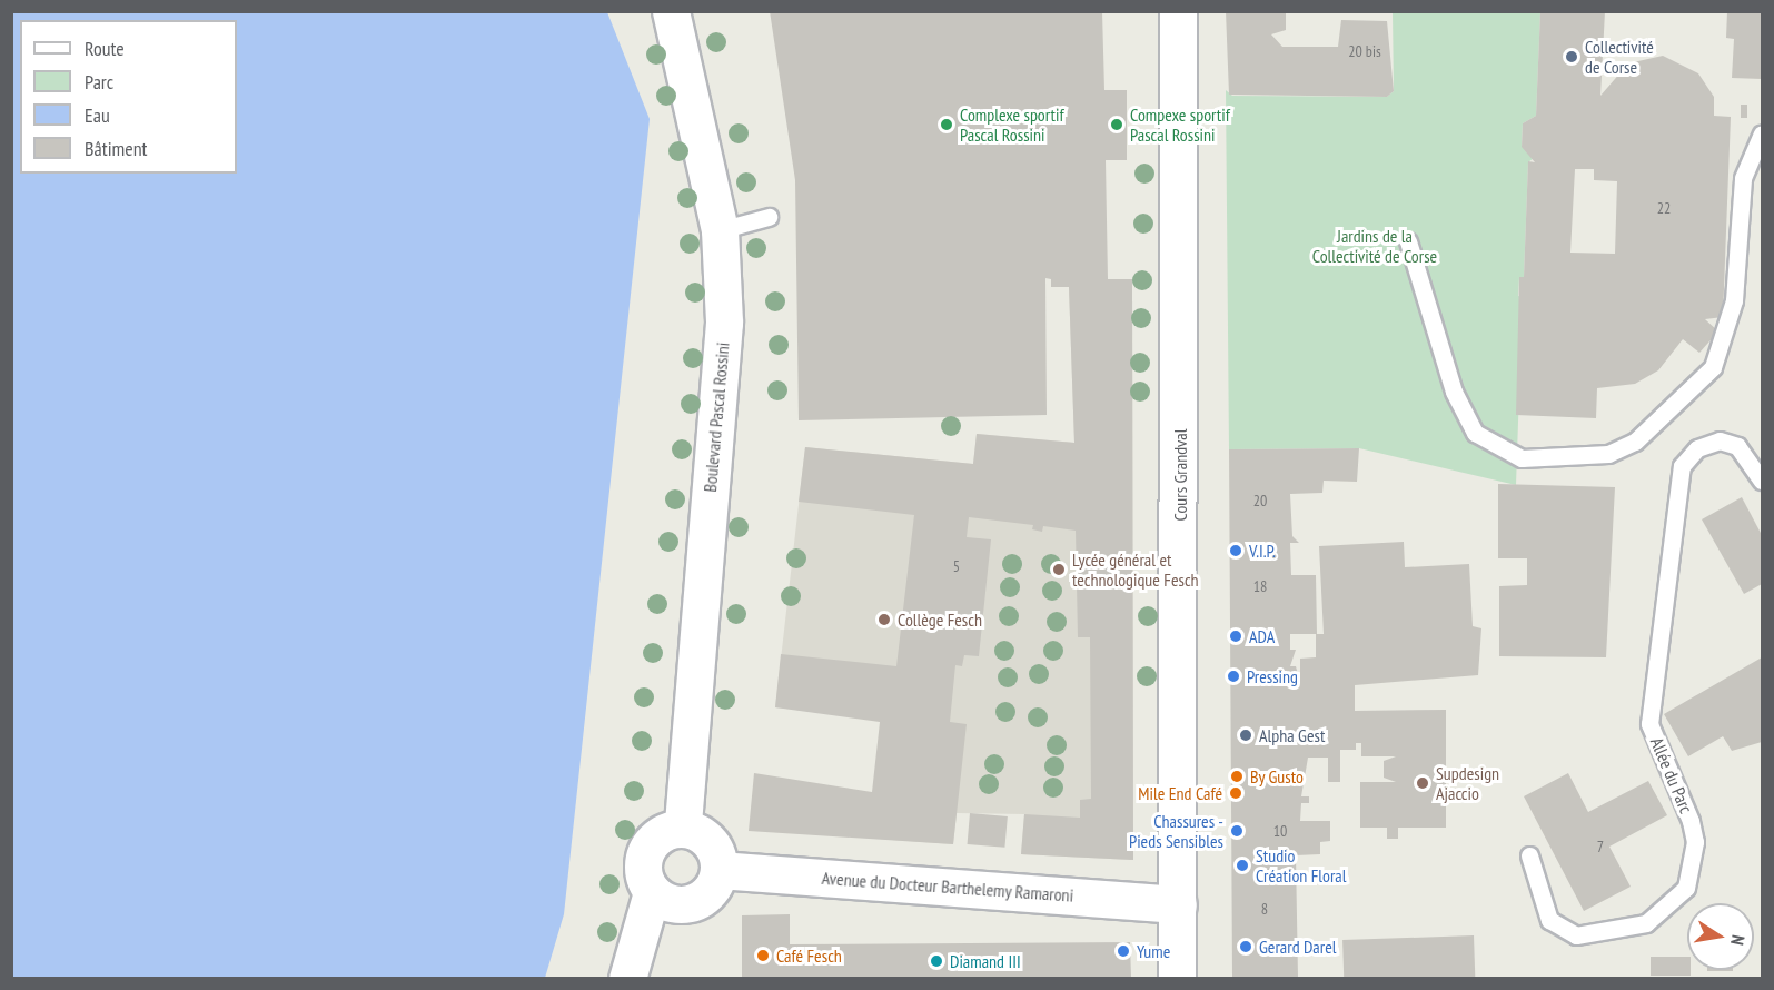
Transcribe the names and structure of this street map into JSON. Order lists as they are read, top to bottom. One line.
{"streets":{"main road":["Boulevard Pascal Rossini","Cours Grandval","Avenue du Docteur Barthelemy Ramaroni"],"lane":["Allée du Parc"]},"crossings":[["Boulevard Pascal Rossini","Avenue du Docteur Barthelemy Ramaroni"],["Cours Grandval","Avenue du Docteur Barthelemy Ramaroni"]],"parks":["Jardins de la Collectivité de Corse"],"places":["Collectivité de Corse","Complexe sportif Pascal Rossini","Compexe sportif Pascal Rossini","V.I.P.","Lycée général et technologique Fesch","Collège Fesch","ADA","Pressing","Alpha Gest","By Gusto","Supdesign Ajaccio","Mile End Café","Chassures - Pieds Sensibles","Studio Création Floral","Gerard Darel","Yume","Café Fesch","Diamand III"],"house_numbers":["20 bis","22","20","5","18","10","7","8"],"legend":["Route","Parc","Eau","Bâtiment"],"north":"right"}
